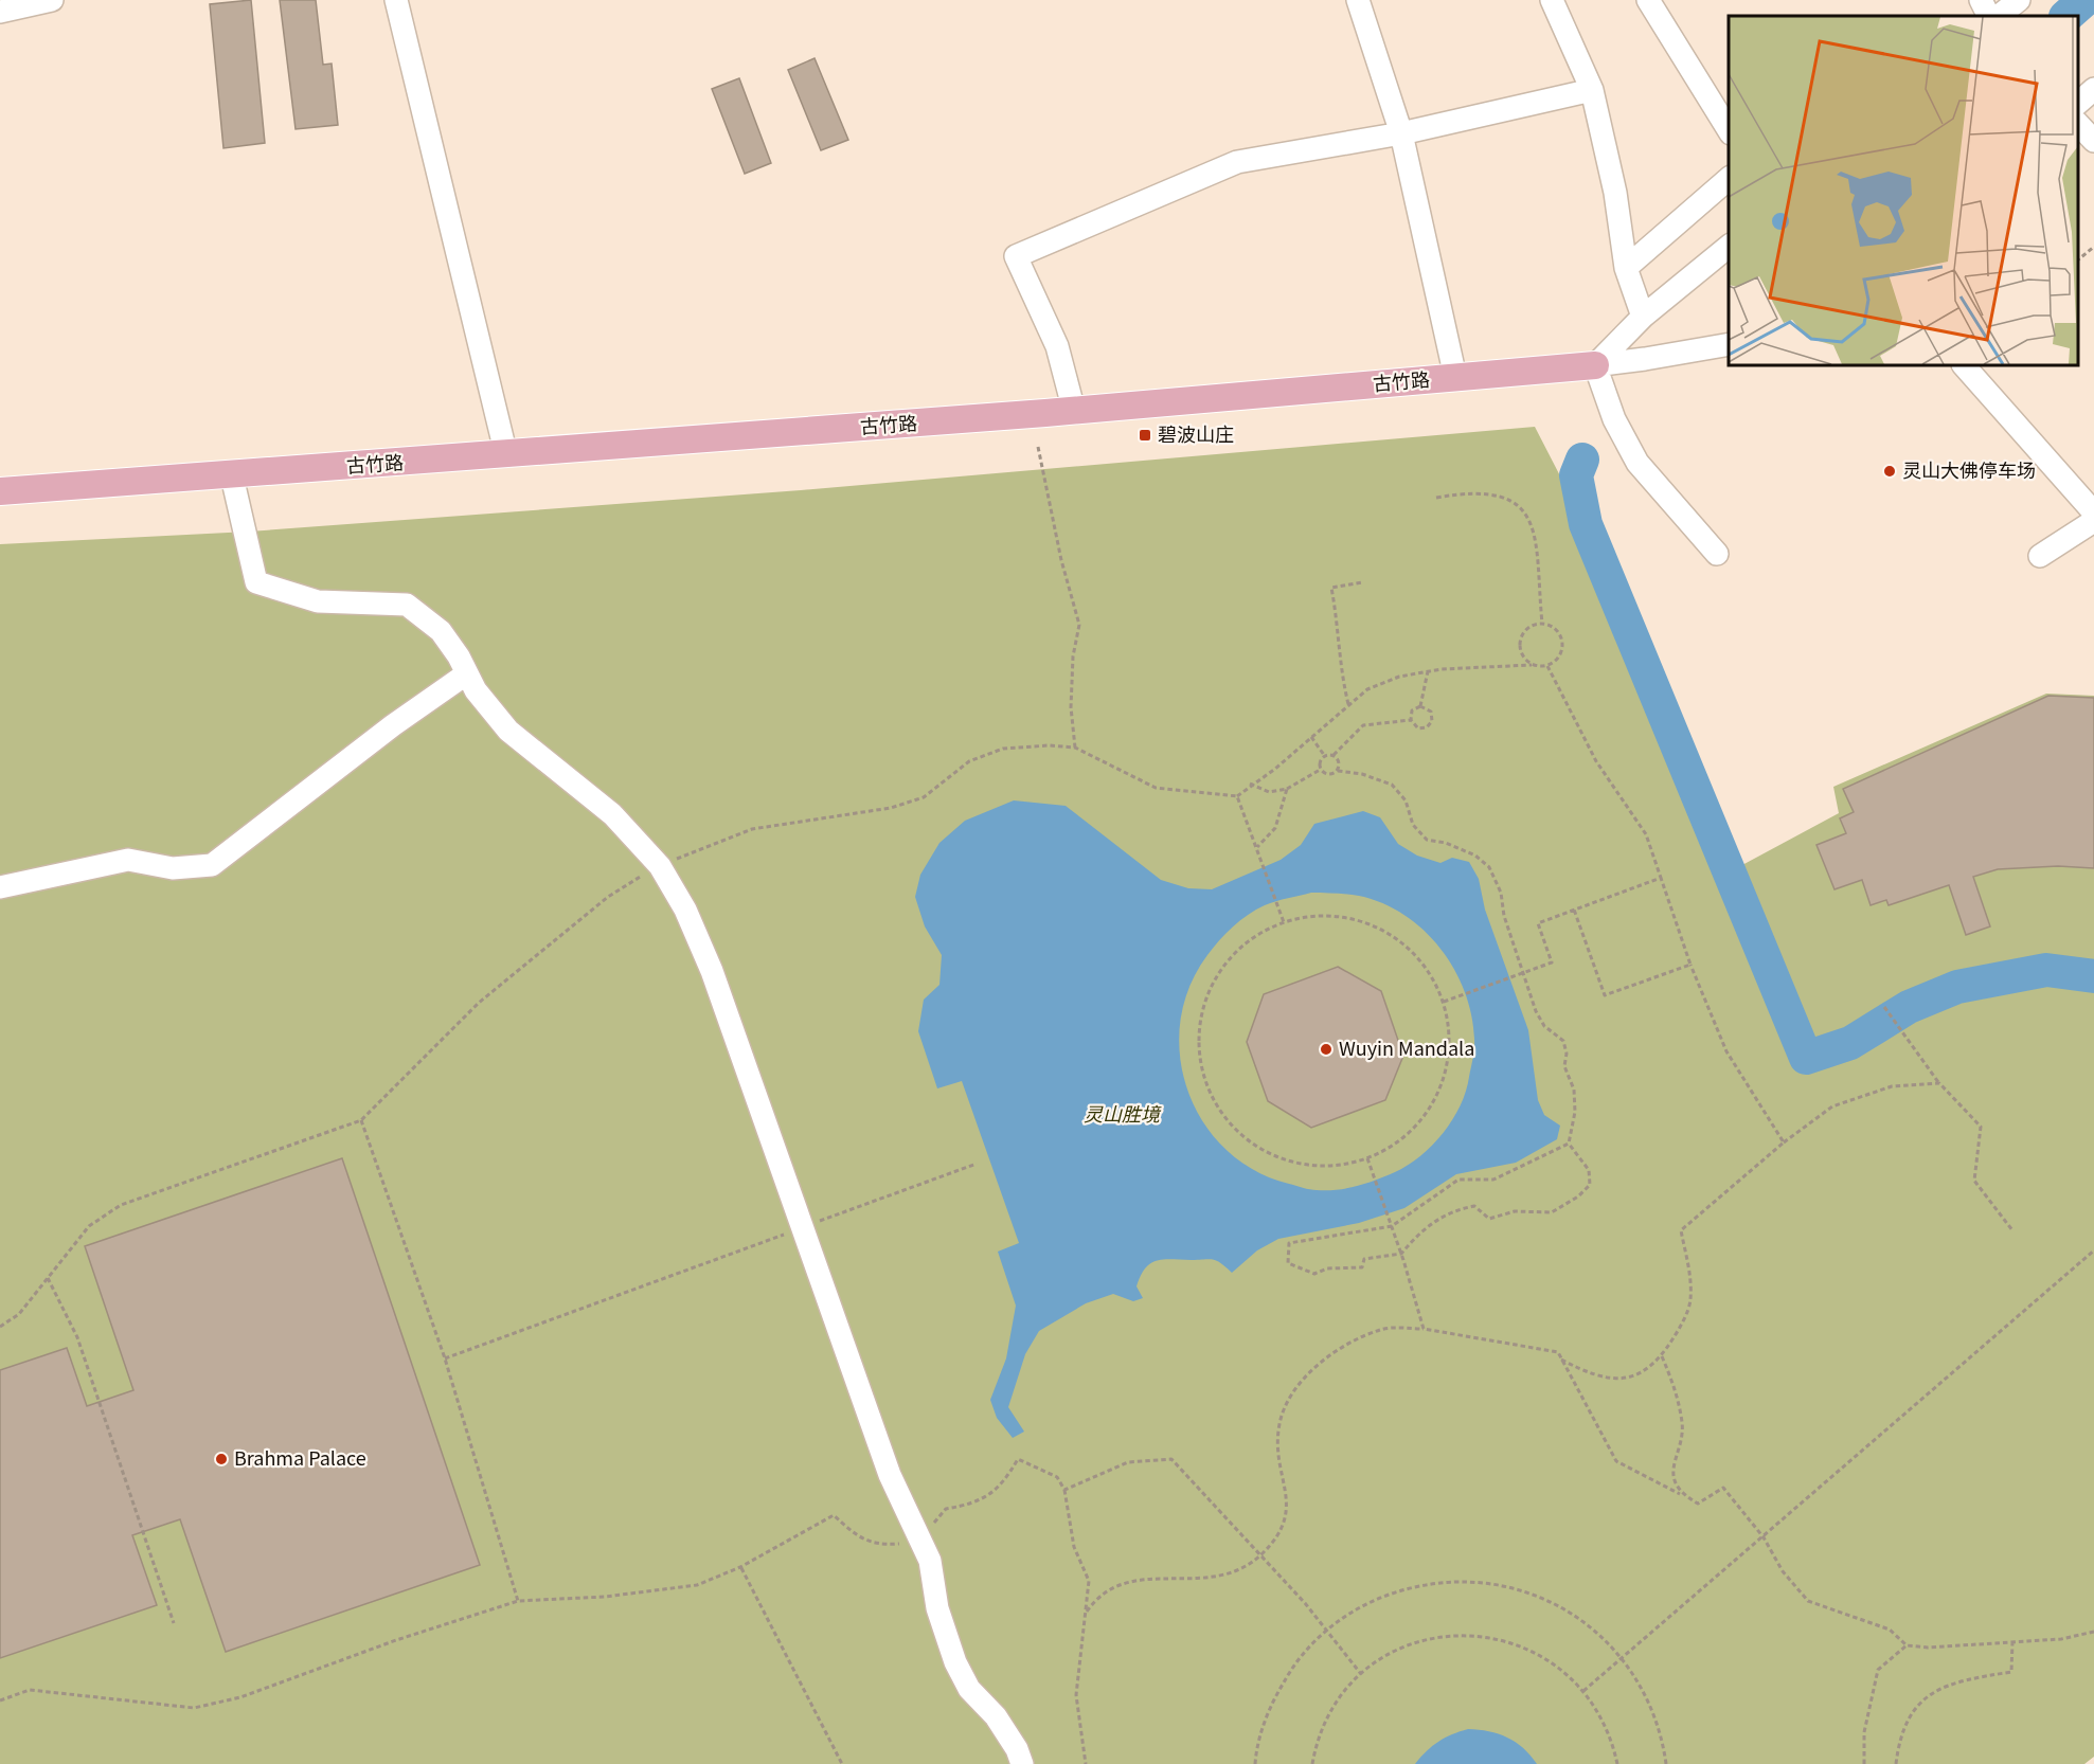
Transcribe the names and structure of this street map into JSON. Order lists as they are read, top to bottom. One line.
{"streets":{"main road":["古竹路"]},"parks":["灵山胜境"],"places":{"transit":["碧波山庄"],"other":["灵山大佛停车场","Wuyin Mandala","Brahma Palace"]}}
